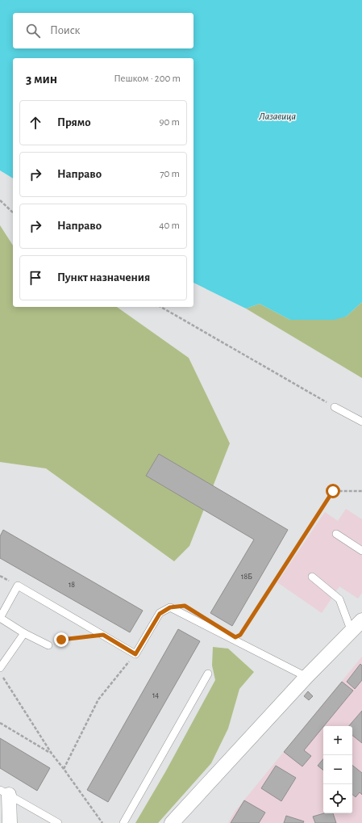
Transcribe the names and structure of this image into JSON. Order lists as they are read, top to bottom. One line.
{"water":["Лазавица"],"house_numbers":["18Б","18","14"],"page":{"search":"Поиск","heading":["3 мин","Пешком · 200 m"],"list":[["Прямо","90 m"],["Направо","70 m"],["Направо","40 m"],"Пункт назначения"],"map_buttons":["+","−"]}}
